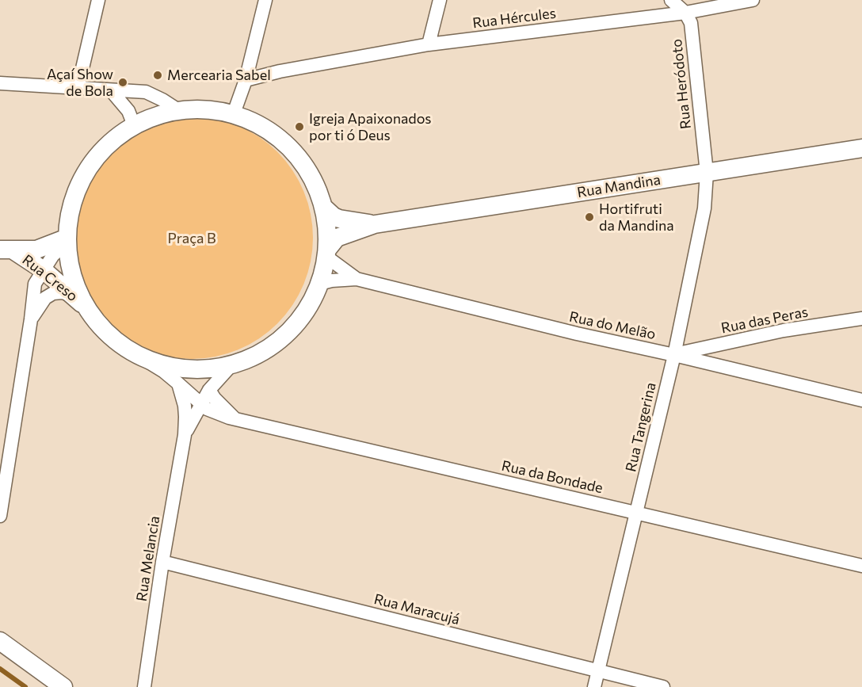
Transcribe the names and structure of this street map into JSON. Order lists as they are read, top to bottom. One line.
{"streets":{"street":["Rua Hércules","Rua Heródoto","Rua Mandina","Rua Creso","Rua das Peras","Rua do Melão","Rua Tangerina","Rua da Bondade","Rua Melancia","Rua Maracujá"]},"crossings":[["Rua Hércules","Rua Heródoto"],["Rua Heródoto","Rua Mandina"],["Rua Heródoto","Rua Tangerina"],["Rua Mandina","Rua do Melão"],["Rua Mandina","Rua Tangerina"],["Rua das Peras","Rua do Melão"],["Rua das Peras","Rua Tangerina"],["Rua do Melão","Rua Tangerina"],["Rua Tangerina","Rua da Bondade"],["Rua Tangerina","Rua Maracujá"],["Rua da Bondade","Rua Melancia"],["Rua Melancia","Rua Maracujá"]],"parks":["Praça B"],"places":["Mercearia Sabel","Açaí Show de Bola","Igreja Apaixonados por ti ó Deus","Hortifruti da Mandina"]}
